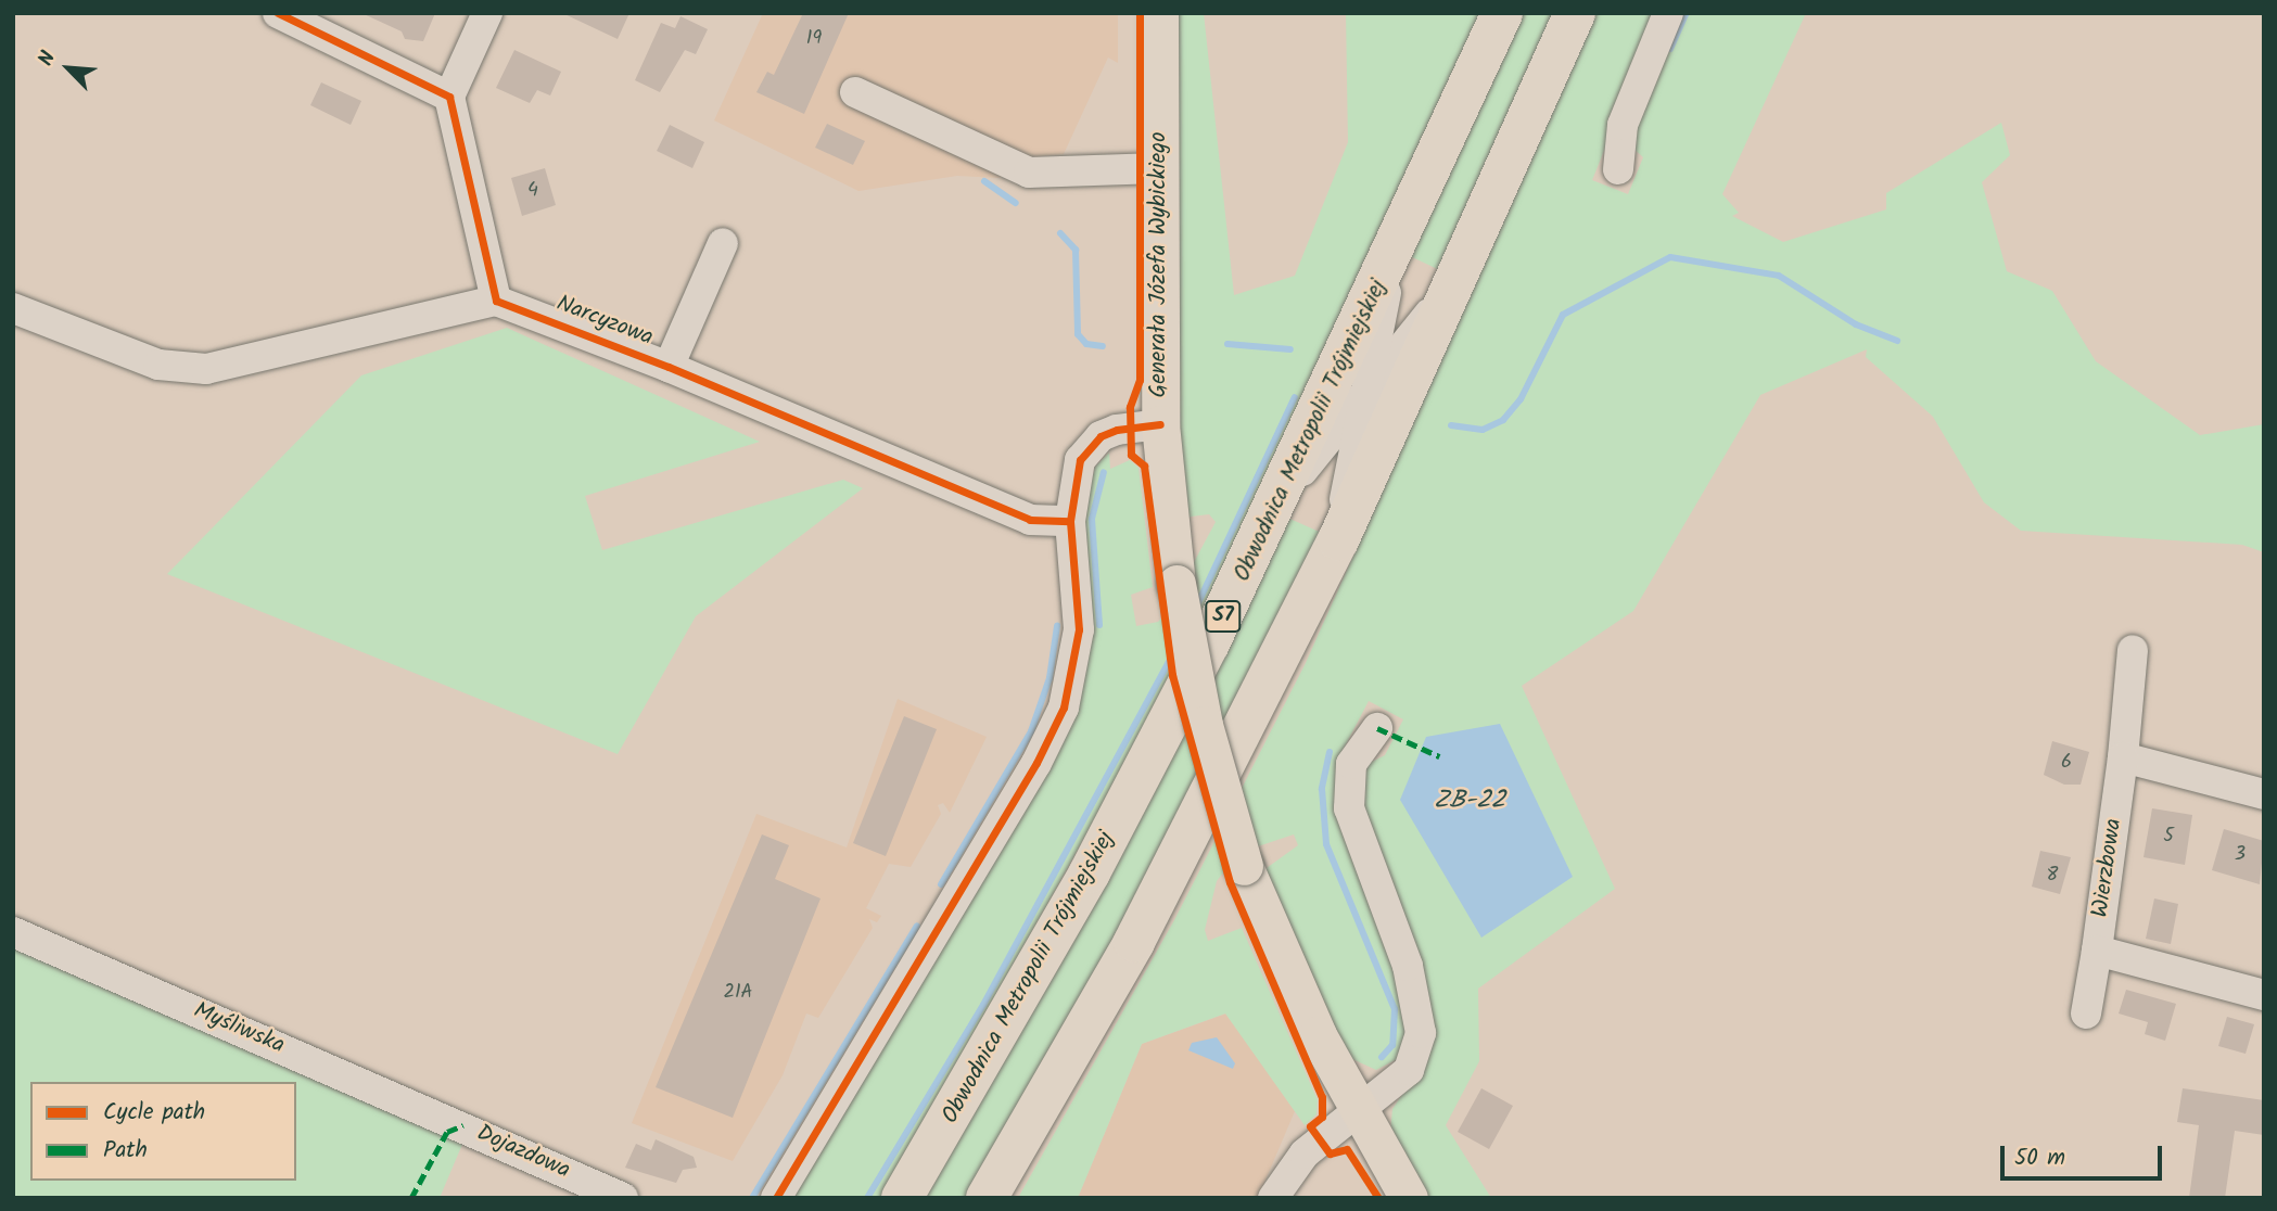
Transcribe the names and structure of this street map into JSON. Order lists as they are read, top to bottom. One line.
{"streets":{"highway":["Obwodnica Metropolii Trójmiejskiej","S7"],"main road":["Generała Józefa Wybickiego"],"street":["Narcyzowa","Wierzbowa","Myśliwska","Dojazdowa"]},"crossings":[["Myśliwska","Dojazdowa"]],"water":["ZB-22"],"house_numbers":["19","4","6","5","3","8","21A"],"legend":["Cycle path","Path"],"scale_bar":"50 m","north":"top left"}
